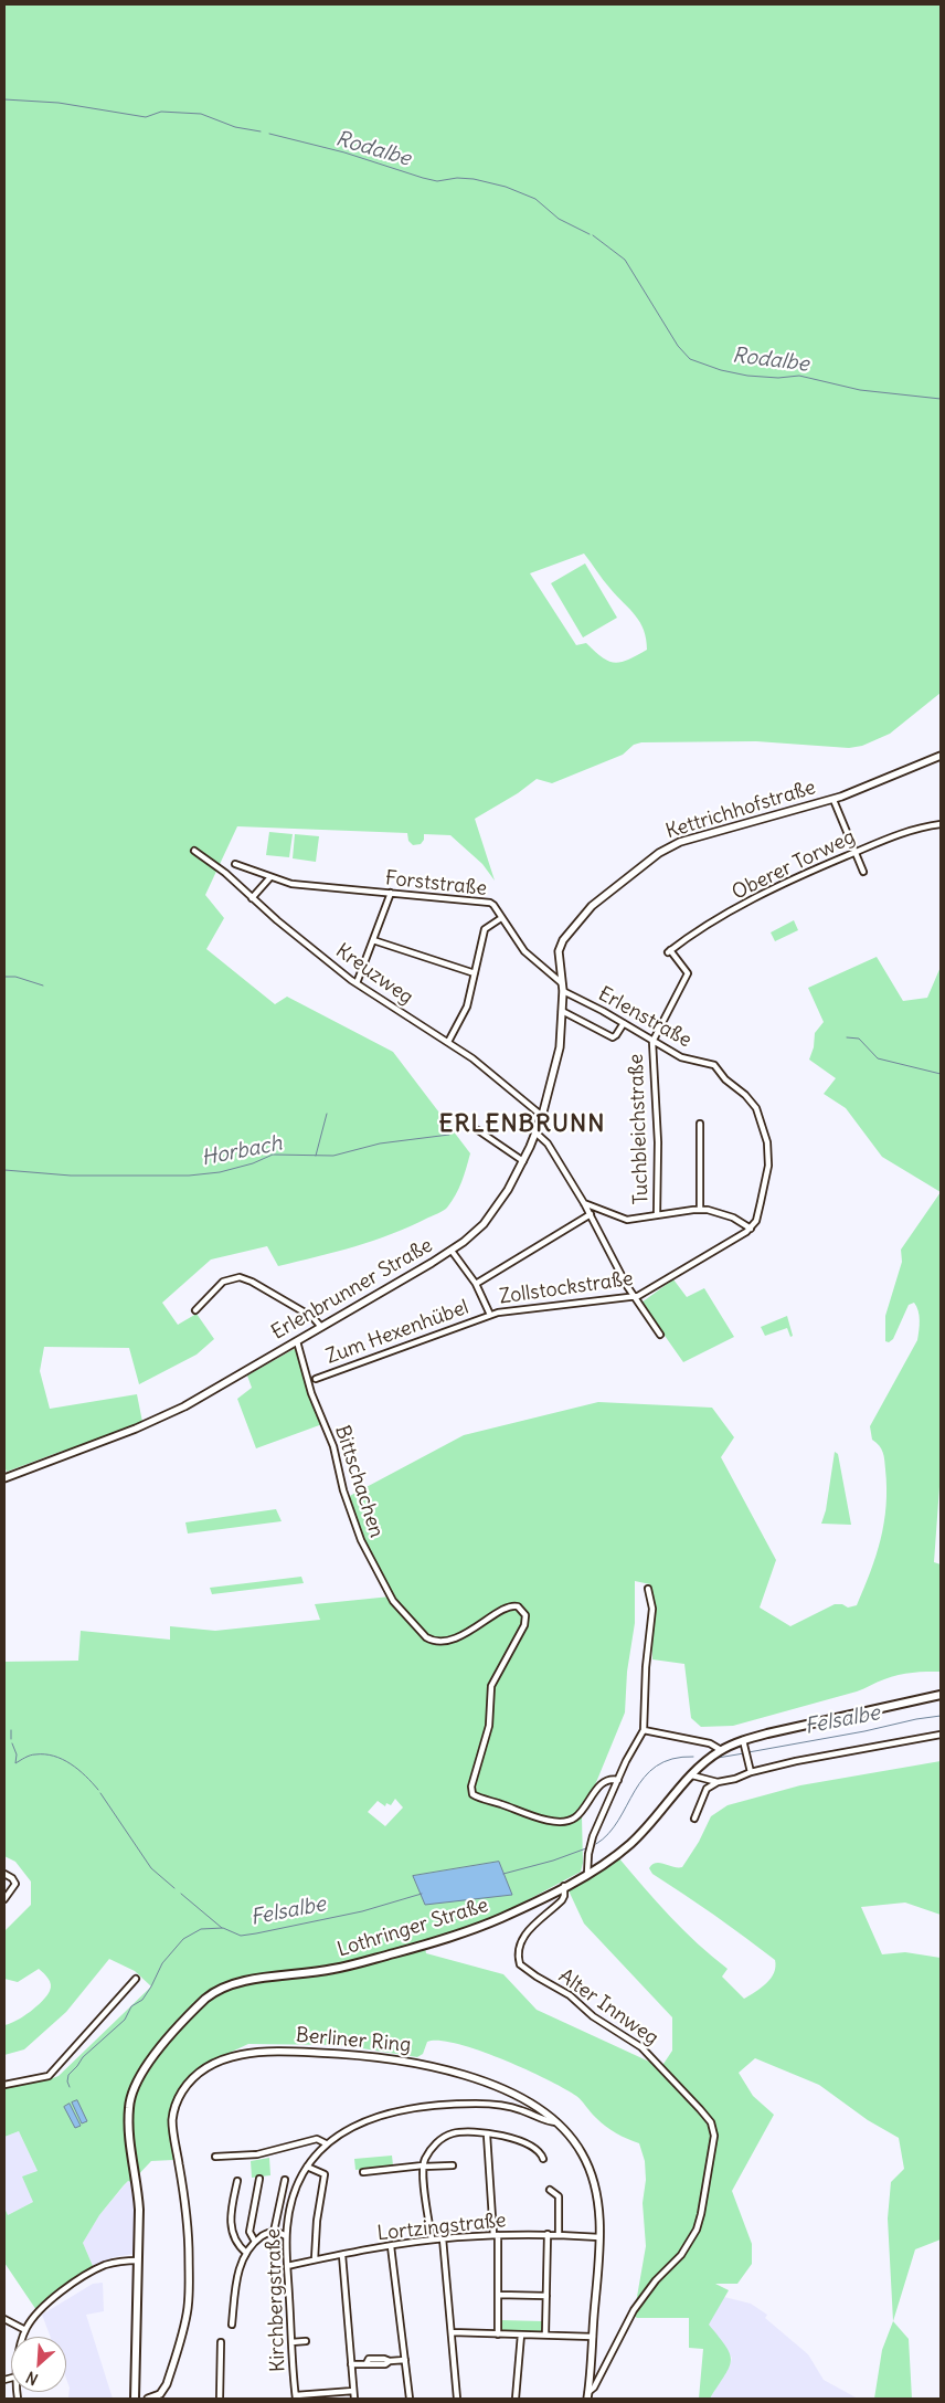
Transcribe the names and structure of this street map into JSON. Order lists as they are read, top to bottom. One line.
{"streets":{"main road":["Lothringer Straße"],"street":["Kettrichhofstraße","Oberer Torweg","Forststraße","Kreuzweg","Erlenstraße","Tuchbleichstraße","Zollstockstraße","Erlenbrunner Straße","Zum Hexenhübel","Bittschachen","Alter Innweg","Berliner Ring","Lortzingstraße","Kirchbergstraße"]},"crossings":[["Kettrichhofstraße","Forststraße"],["Kettrichhofstraße","Erlenstraße"],["Kettrichhofstraße","Erlenbrunner Straße"],["Oberer Torweg","Erlenstraße"],["Oberer Torweg","Tuchbleichstraße"],["Forststraße","Erlenstraße"],["Forststraße","Erlenbrunner Straße"],["Kreuzweg","Erlenbrunner Straße"],["Erlenstraße","Tuchbleichstraße"],["Erlenstraße","Zollstockstraße"],["Erlenstraße","Erlenbrunner Straße"],["Zollstockstraße","Erlenbrunner Straße"],["Zollstockstraße","Zum Hexenhübel"],["Erlenbrunner Straße","Bittschachen"],["Lothringer Straße","Alter Innweg"],["Alter Innweg","Berliner Ring"],["Berliner Ring","Lortzingstraße"],["Berliner Ring","Kirchbergstraße"],["Lortzingstraße","Kirchbergstraße"]],"districts":["ERLENBRUNN"],"water":["Rodalbe","Horbach","Felsalbe"],"north":"bottom left"}
